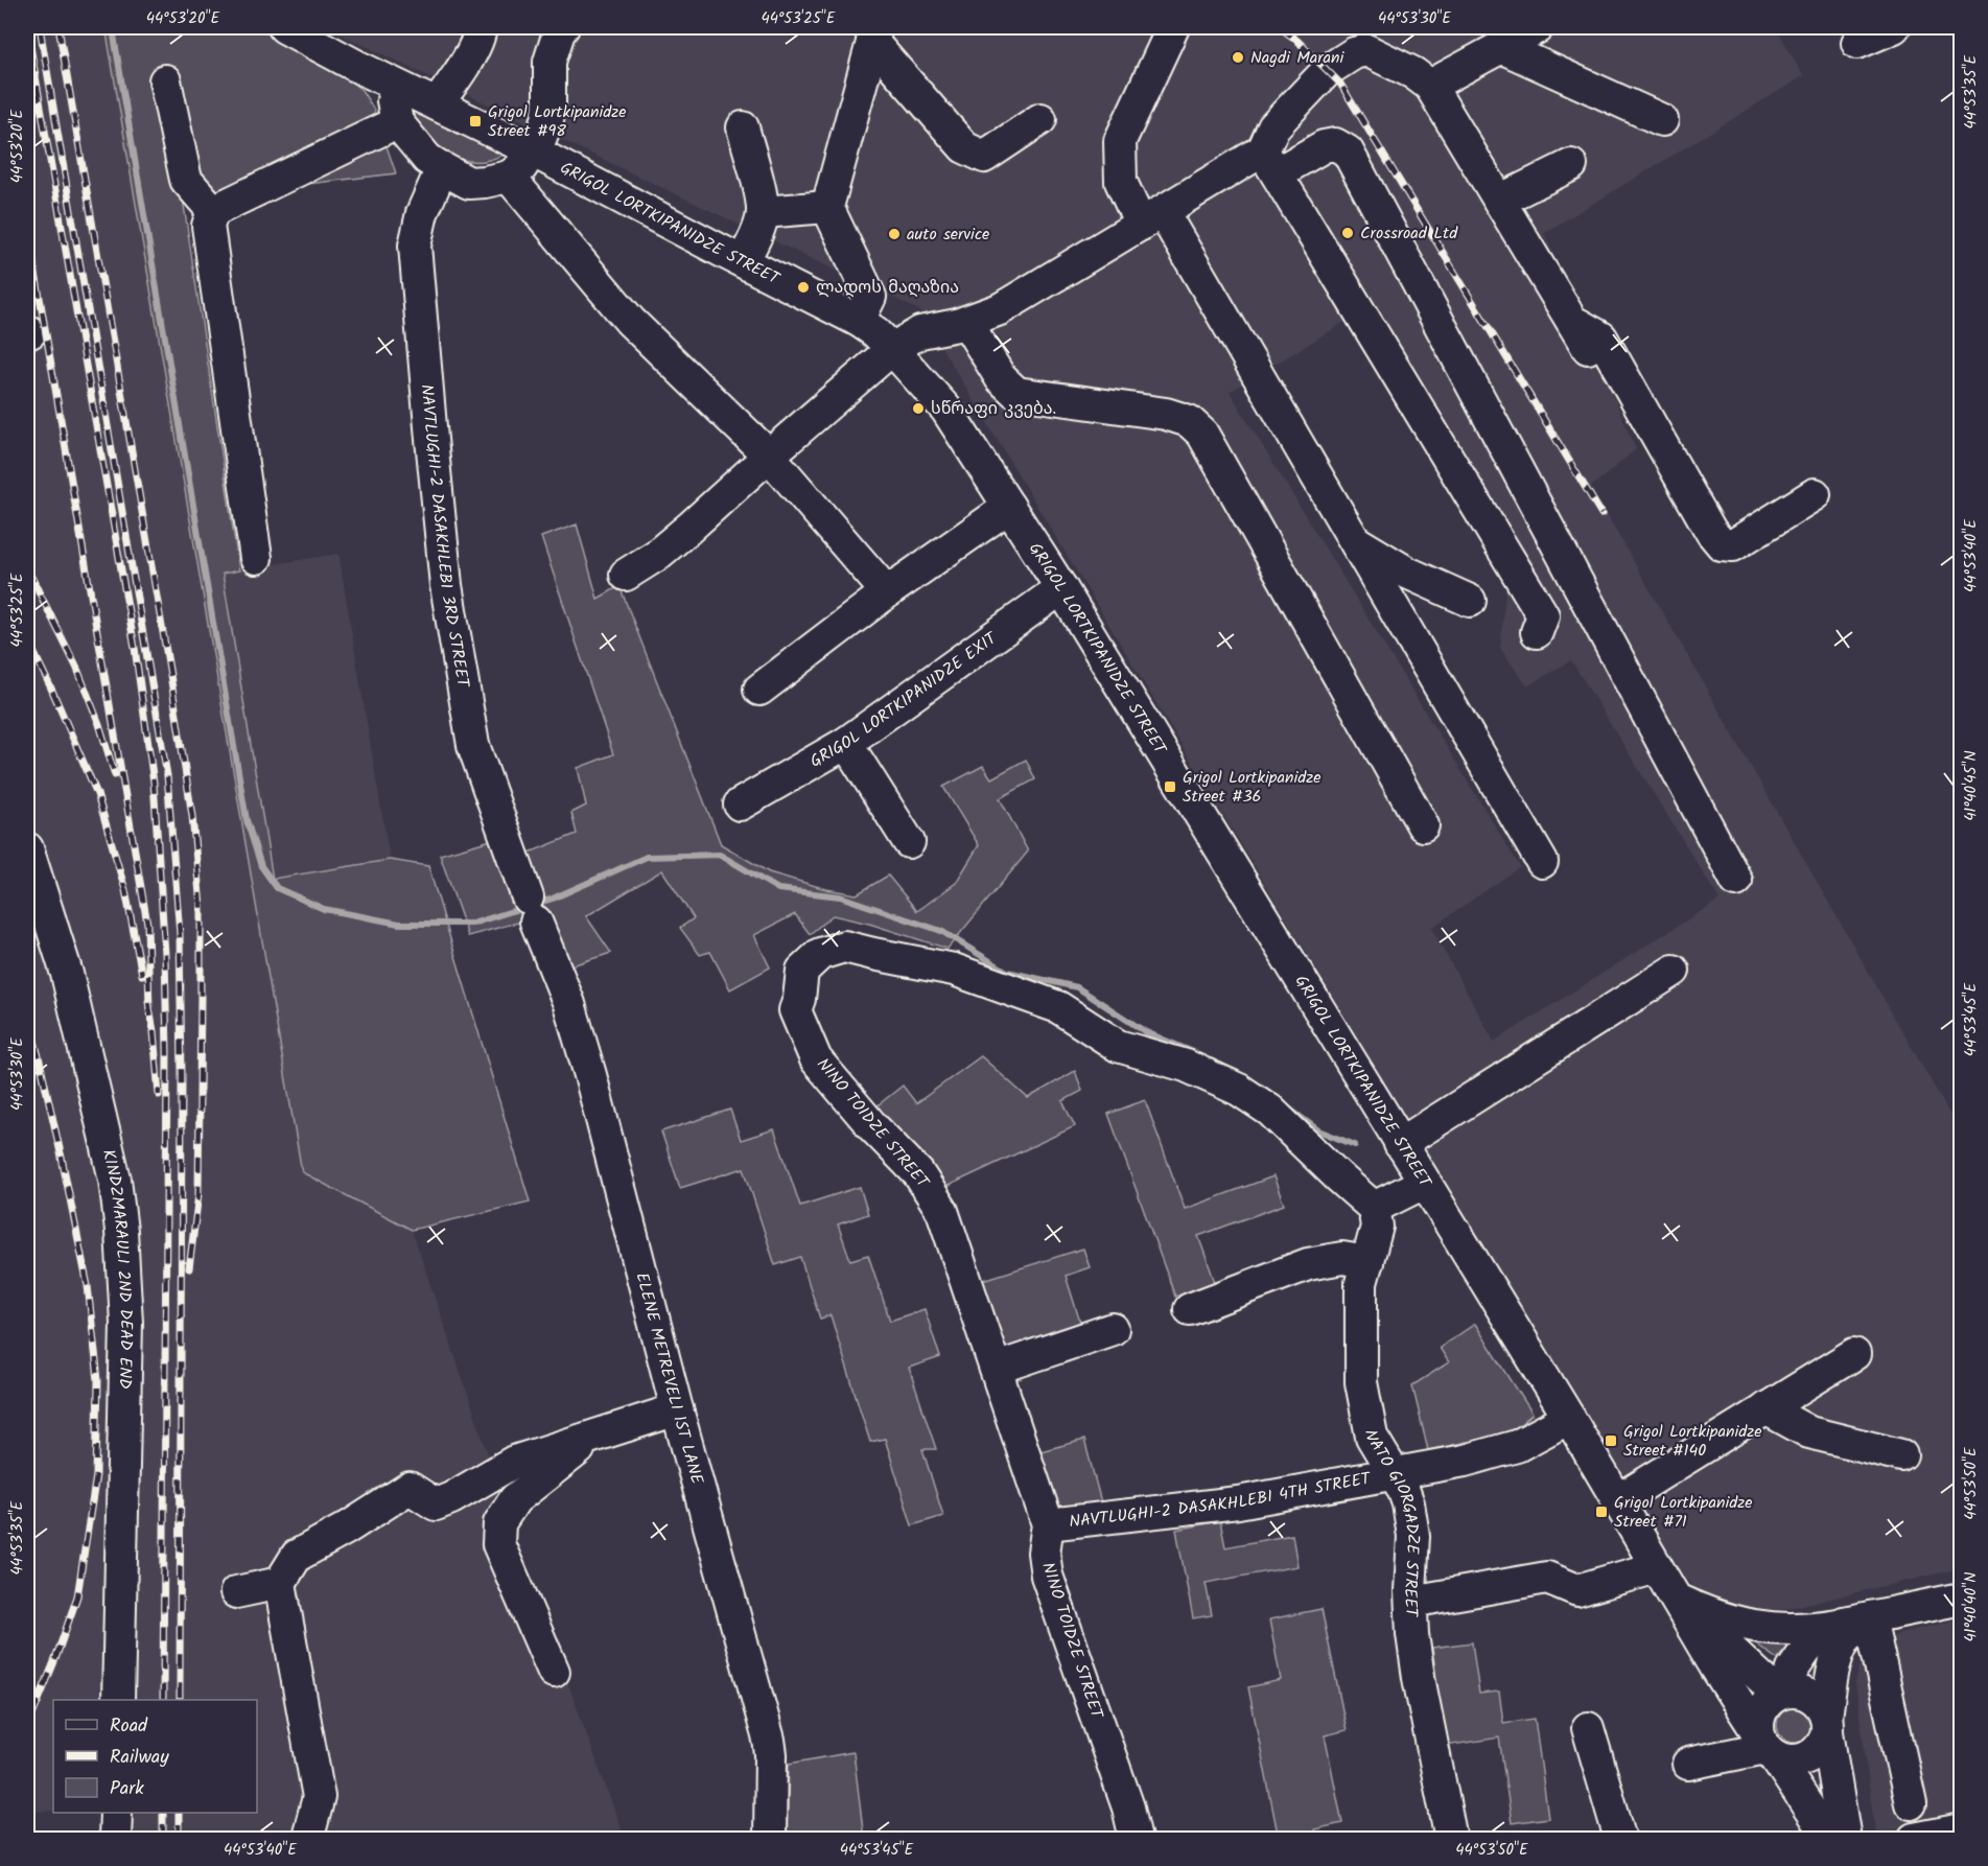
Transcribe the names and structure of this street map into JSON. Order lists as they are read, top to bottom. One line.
{"streets":{"street":["GRIGOL LORTKIPANIDZE STREET","NAVTLUGHI-2 DASAKHLEBI 3RD STREET","GRIGOL LORTKIPANIDZE EXIT","NINO TOIDZE STREET","KINDZMARAULI 2ND DEAD END","ELENE METREVELI 1ST LANE","NAVTLUGHI-2 DASAKHLEBI 4TH STREET","NATO GIORGADZE STREET"]},"crossings":[["GRIGOL LORTKIPANIDZE STREET","GRIGOL LORTKIPANIDZE EXIT"],["GRIGOL LORTKIPANIDZE STREET","NAVTLUGHI-2 DASAKHLEBI 4TH STREET"],["NAVTLUGHI-2 DASAKHLEBI 3RD STREET","ELENE METREVELI 1ST LANE"],["NINO TOIDZE STREET","NAVTLUGHI-2 DASAKHLEBI 4TH STREET"],["NINO TOIDZE STREET","NATO GIORGADZE STREET"],["NAVTLUGHI-2 DASAKHLEBI 4TH STREET","NATO GIORGADZE STREET"]],"places":{"other":["Nagdi Marani","Crossroad Ltd","auto service","ლადოს მაღაზია","სწრაფი კვება."],"transit":["Grigol Lortkipanidze Street #98","Grigol Lortkipanidze Street #36","Grigol Lortkipanidze Street #140","Grigol Lortkipanidze Street #71"]},"legend":["Road","Railway","Park"],"coordinates":["44°53'20\"E","44°53'25\"E","44°53'30\"E","44°53'35\"E","44°53'40\"E","41°40'45\"N","44°53'45\"E","44°53'50\"E","41°40'40\"N"]}
